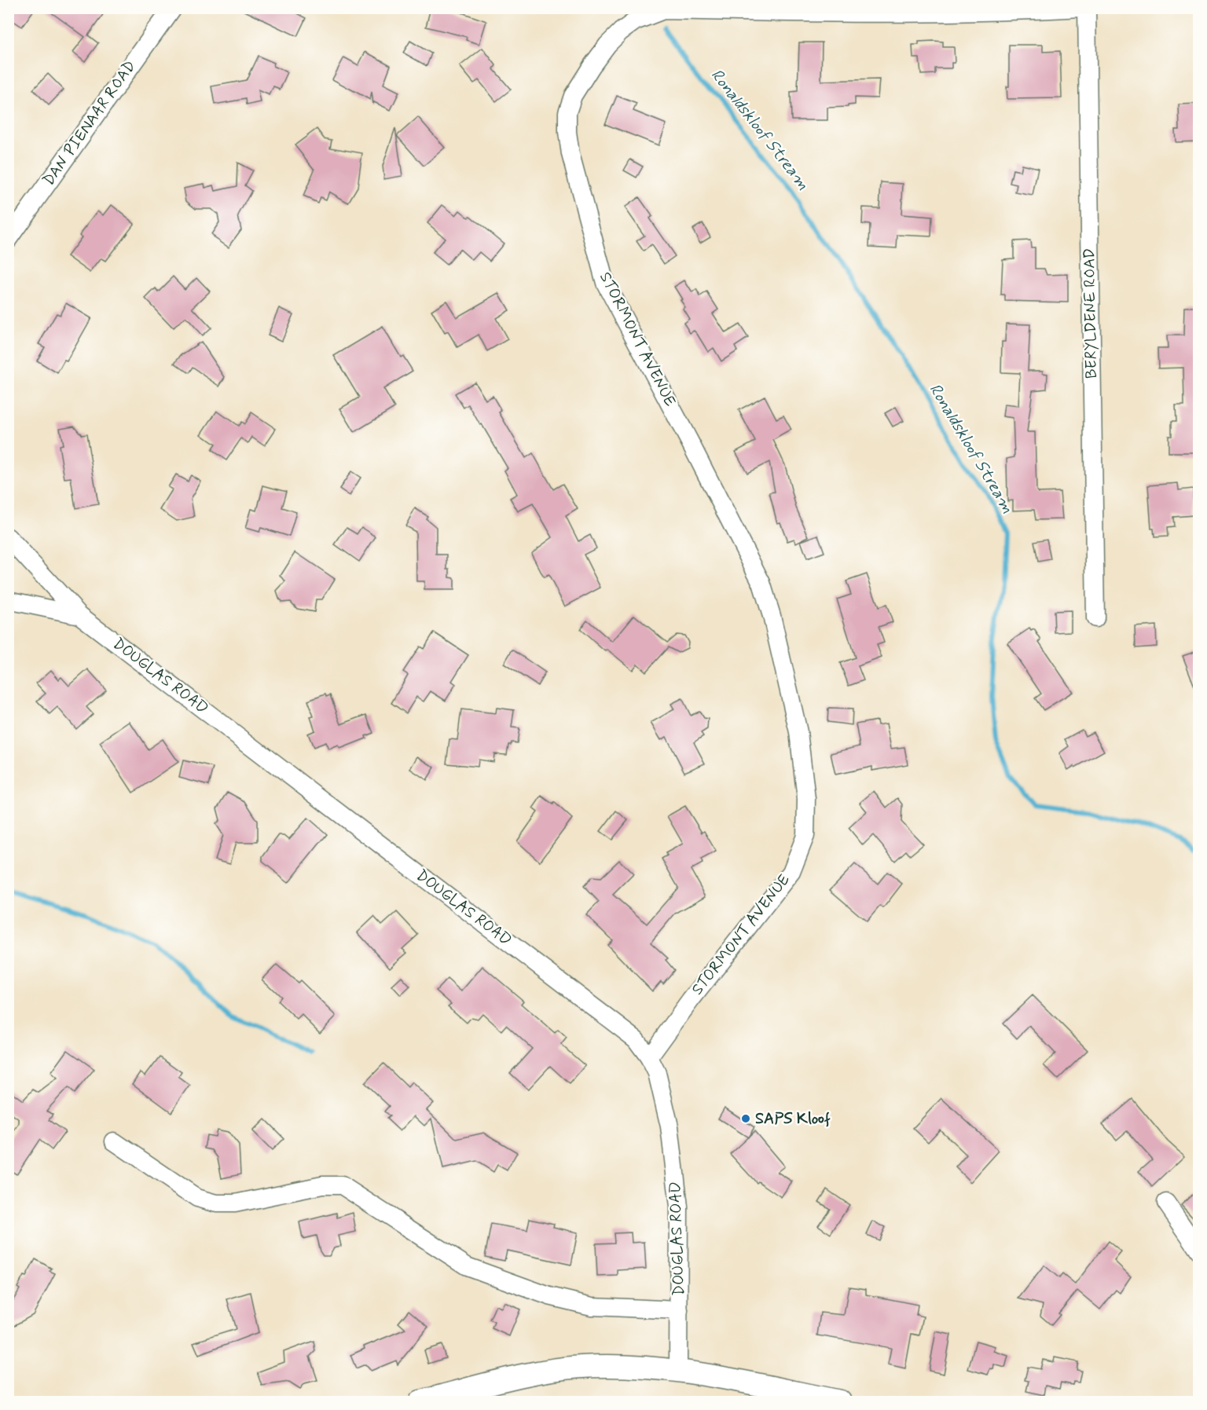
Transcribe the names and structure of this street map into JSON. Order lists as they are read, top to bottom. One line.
{"streets":{"street":["DAN PIENAAR ROAD","BERYLDENE ROAD","STORMONT AVENUE","DOUGLAS ROAD"]},"crossings":[["STORMONT AVENUE","DOUGLAS ROAD"]],"water":["Ronaldskloof Stream"],"places":["SAPS Kloof"]}
